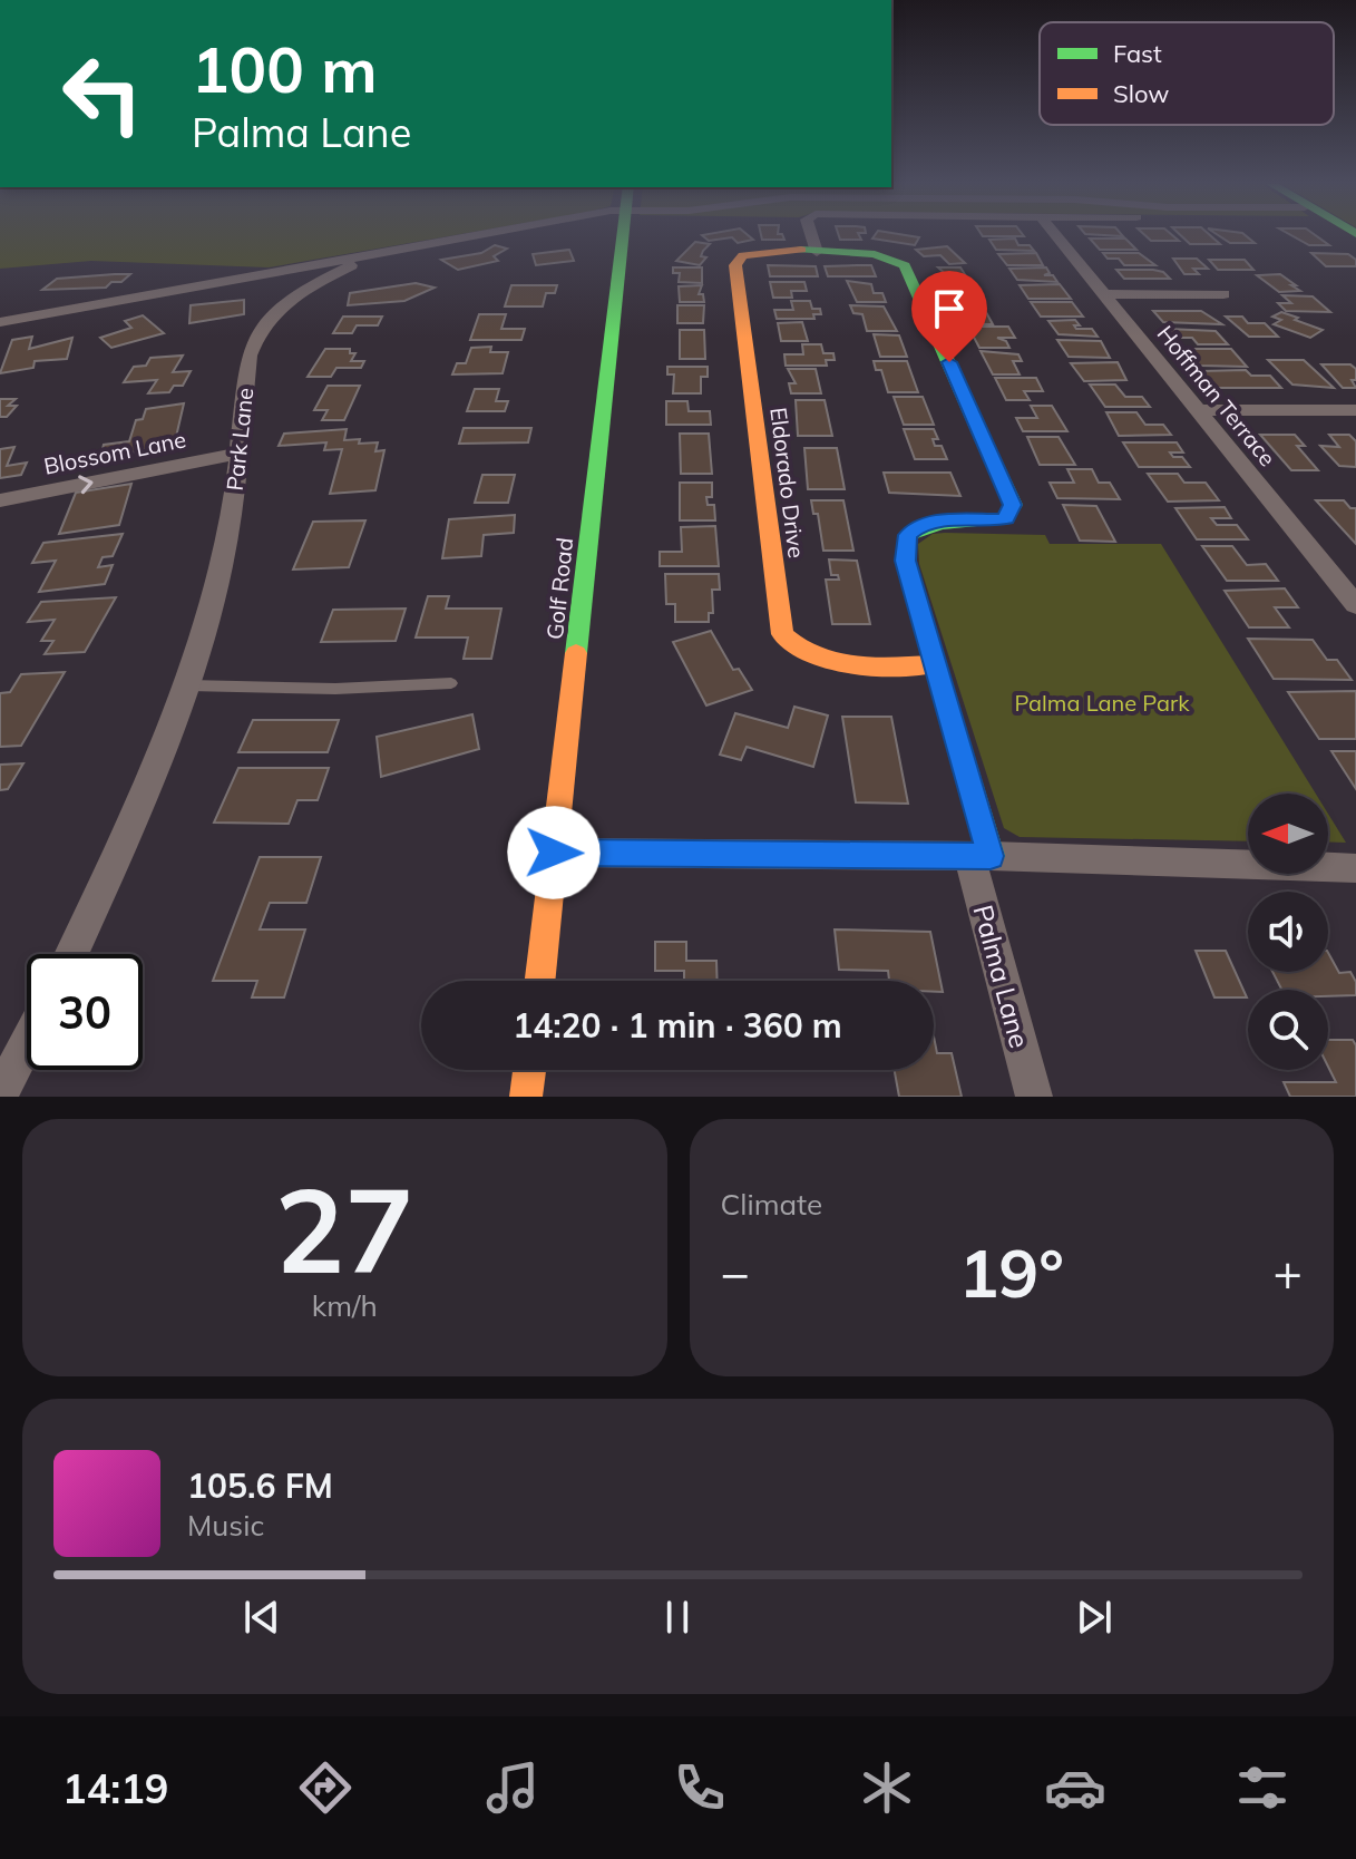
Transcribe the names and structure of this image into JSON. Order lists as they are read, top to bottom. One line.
{"streets":{"street":["Hoffman Terrace","Park Lane","Blossom Lane","Eldorado Drive","Golf Road","Palma Lane"]},"crossings":[["Park Lane","Blossom Lane"],["Eldorado Drive","Palma Lane"]],"parks":["Palma Lane Park"],"legend":["Fast","Slow"],"north":"left","page":{"turn":["100 m","Palma Lane"],"limit":"30","trip":"14:20 · 1 min · 360 m","tile":[["27","km/h"],"Climate"],"heat":["−","19°","+"],"song":["105.6 FM","Music"],"tabs":"14:19"}}
